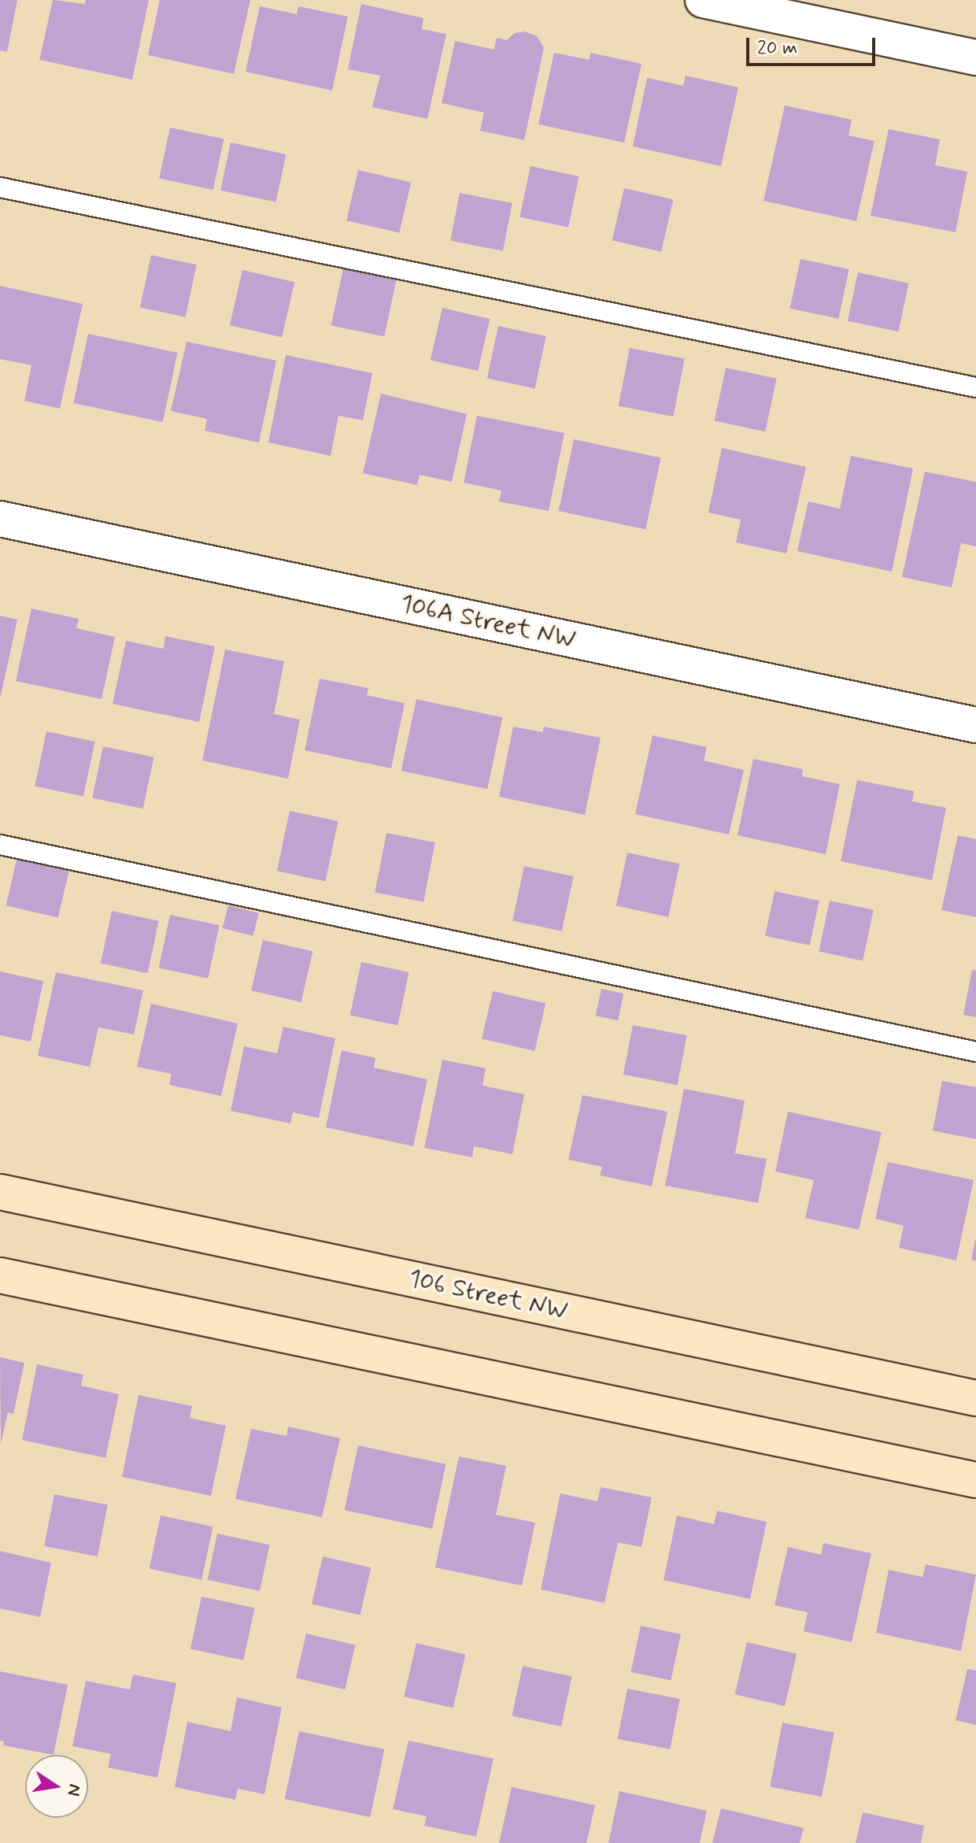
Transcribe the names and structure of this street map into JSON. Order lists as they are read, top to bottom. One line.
{"streets":{"street":["106A Street NW","106 Street NW"]},"scale_bar":"20 m","north":"right"}
